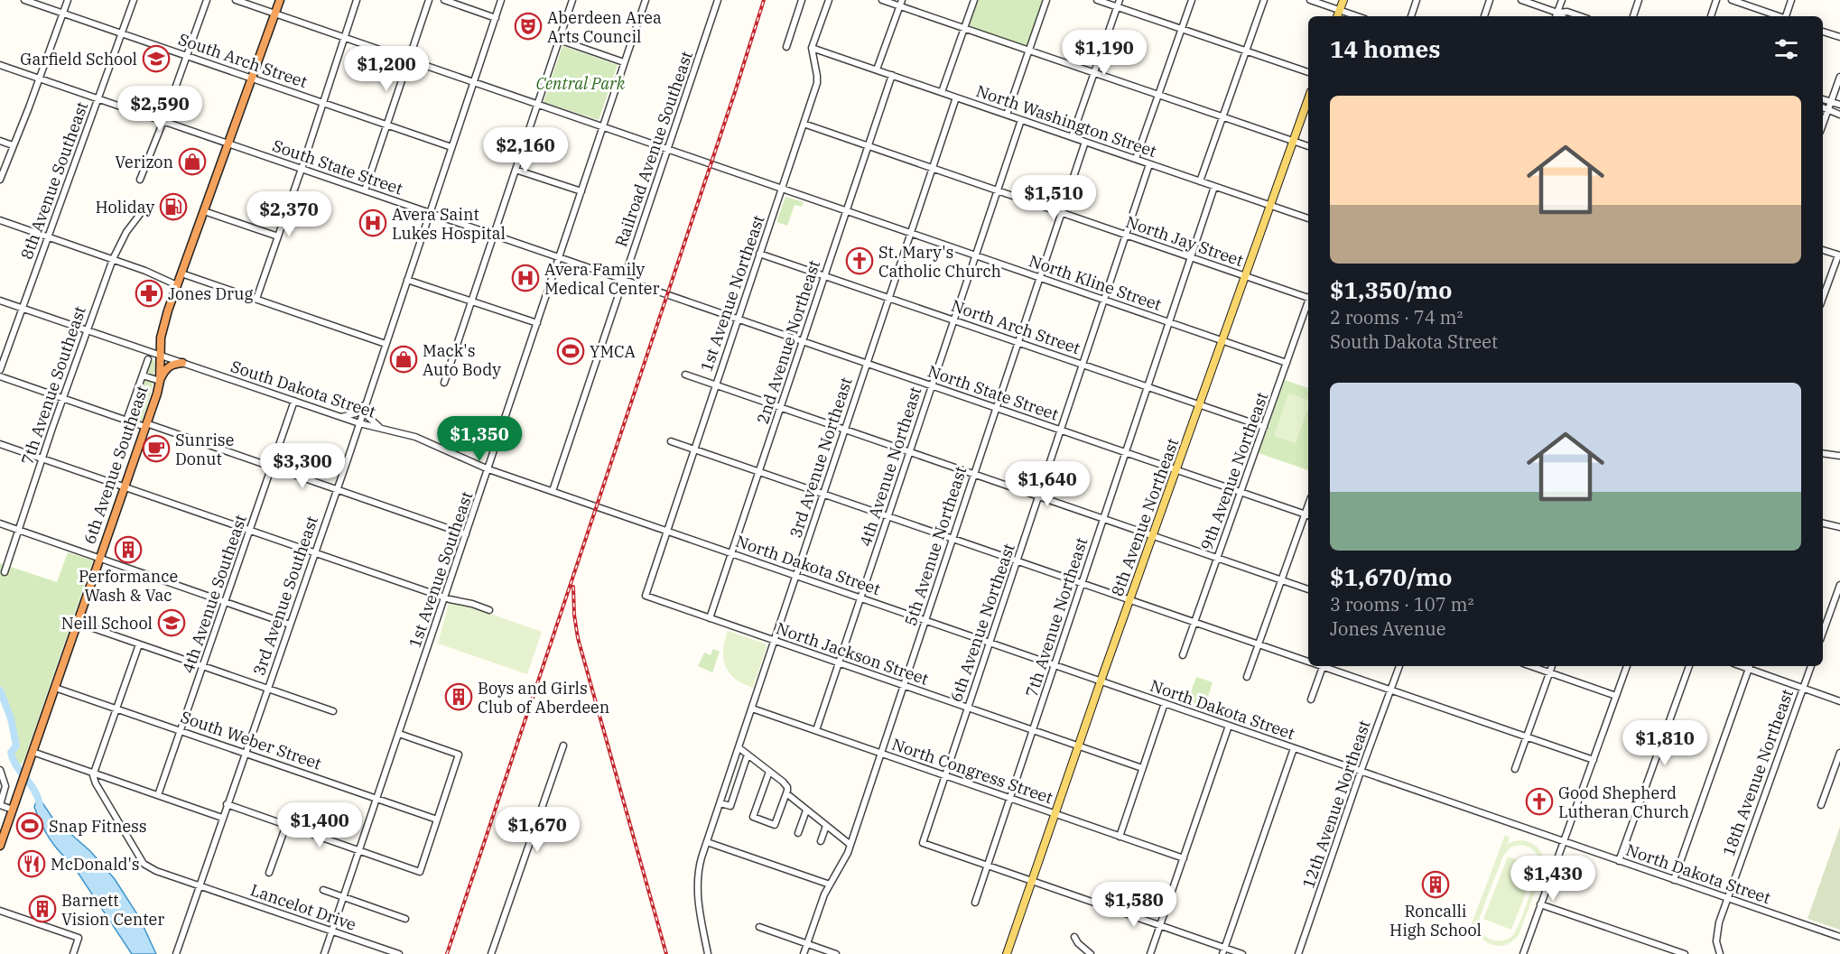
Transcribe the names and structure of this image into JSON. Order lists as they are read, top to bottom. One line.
{"streets":{"highway":["6th Avenue Southeast"],"main road":["8th Avenue Northeast"],"street":["South Arch Street","North Washington Street","Railroad Avenue Southeast","South State Street","8th Avenue Southeast","North Jay Street","North Kline Street","1st Avenue Northeast","North Arch Street","2nd Avenue Northeast","7th Avenue Southeast","South Dakota Street","North State Street","3rd Avenue Northeast","4th Avenue Northeast","9th Avenue Northeast","5th Avenue Northeast","North Dakota Street","1st Avenue Southeast","4th Avenue Southeast","3rd Avenue Southeast","7th Avenue Northeast","6th Avenue Northeast","North Jackson Street","South Weber Street","North Congress Street","18th Avenue Northeast","12th Avenue Northeast","Lancelot Drive"]},"crossings":[["South Arch Street","8th Avenue Southeast"],["South Arch Street","6th Avenue Southeast"],["South Arch Street","3rd Avenue Southeast"],["North Washington Street","1st Avenue Northeast"],["North Washington Street","2nd Avenue Northeast"],["North Washington Street","3rd Avenue Northeast"],["North Washington Street","4th Avenue Northeast"],["North Washington Street","8th Avenue Northeast"],["North Washington Street","5th Avenue Northeast"],["North Washington Street","7th Avenue Northeast"],["North Washington Street","6th Avenue Northeast"],["Railroad Avenue Southeast","South State Street"],["Railroad Avenue Southeast","North Kline Street"],["Railroad Avenue Southeast","South Dakota Street"],["South State Street","8th Avenue Southeast"],["South State Street","North State Street"],["South State Street","6th Avenue Southeast"],["South State Street","1st Avenue Southeast"],["South State Street","3rd Avenue Southeast"],["8th Avenue Southeast","South Dakota Street"],["North Jay Street","1st Avenue Northeast"],["North Jay Street","2nd Avenue Northeast"],["North Jay Street","3rd Avenue Northeast"],["North Jay Street","4th Avenue Northeast"],["North Jay Street","8th Avenue Northeast"],["North Jay Street","5th Avenue Northeast"],["North Jay Street","7th Avenue Northeast"],["North Jay Street","6th Avenue Northeast"],["North Kline Street","1st Avenue Northeast"],["North Kline Street","2nd Avenue Northeast"],["North Kline Street","3rd Avenue Northeast"],["North Kline Street","6th Avenue Southeast"],["North Kline Street","4th Avenue Northeast"],["North Kline Street","9th Avenue Northeast"],["North Kline Street","8th Avenue Northeast"],["North Kline Street","5th Avenue Northeast"],["North Kline Street","1st Avenue Southeast"],["North Kline Street","3rd Avenue Southeast"],["North Kline Street","7th Avenue Northeast"],["North Kline Street","6th Avenue Northeast"],["1st Avenue Northeast","North Arch Street"],["1st Avenue Northeast","North State Street"],["1st Avenue Northeast","North Dakota Street"],["1st Avenue Northeast","North Jackson Street"],["North Arch Street","2nd Avenue Northeast"],["North Arch Street","3rd Avenue Northeast"],["North Arch Street","4th Avenue Northeast"],["North Arch Street","9th Avenue Northeast"],["North Arch Street","8th Avenue Northeast"],["North Arch Street","5th Avenue Northeast"],["North Arch Street","7th Avenue Northeast"],["North Arch Street","6th Avenue Northeast"],["2nd Avenue Northeast","North State Street"],["2nd Avenue Northeast","North Dakota Street"],["2nd Avenue Northeast","North Jackson Street"],["7th Avenue Southeast","South Dakota Street"],["South Dakota Street","6th Avenue Southeast"],["South Dakota Street","North Dakota Street"],["South Dakota Street","1st Avenue Southeast"],["South Dakota Street","4th Avenue Southeast"],["South Dakota Street","3rd Avenue Southeast"],["North State Street","3rd Avenue Northeast"],["North State Street","4th Avenue Northeast"],["North State Street","9th Avenue Northeast"],["North State Street","8th Avenue Northeast"],["North State Street","5th Avenue Northeast"],["North State Street","7th Avenue Northeast"],["North State Street","6th Avenue Northeast"],["3rd Avenue Northeast","North Dakota Street"],["3rd Avenue Northeast","North Jackson Street"],["3rd Avenue Northeast","North Congress Street"],["6th Avenue Southeast","South Weber Street"],["4th Avenue Northeast","North Dakota Street"],["4th Avenue Northeast","North Jackson Street"],["4th Avenue Northeast","North Congress Street"],["8th Avenue Northeast","North Dakota Street"],["8th Avenue Northeast","North Jackson Street"],["8th Avenue Northeast","North Congress Street"],["5th Avenue Northeast","North Dakota Street"],["5th Avenue Northeast","North Jackson Street"],["5th Avenue Northeast","North Congress Street"],["North Dakota Street","7th Avenue Northeast"],["North Dakota Street","6th Avenue Northeast"],["North Dakota Street","18th Avenue Northeast"],["North Dakota Street","12th Avenue Northeast"],["1st Avenue Southeast","South Weber Street"],["1st Avenue Southeast","Lancelot Drive"],["4th Avenue Southeast","South Weber Street"],["3rd Avenue Southeast","South Weber Street"],["3rd Avenue Southeast","Lancelot Drive"],["7th Avenue Northeast","6th Avenue Northeast"],["7th Avenue Northeast","North Jackson Street"],["7th Avenue Northeast","North Congress Street"],["6th Avenue Northeast","North Jackson Street"],["6th Avenue Northeast","North Congress Street"]],"parks":["Central Park"],"places":{"theatre":["Aberdeen Area Arts Council"],"school or university":["Garfield School","Neill School"],"shop":["Verizon","Mack's Auto Body"],"fuel station":["Holiday"],"hospital":["Avera Saint Lukes Hospital","Avera Family Medical Center"],"church":["St. Mary's Catholic Church","Good Shepherd Lutheran Church"],"pharmacy":["Jones Drug"],"sports":["YMCA","Snap Fitness"],"cafe":["Sunrise Donut"],"building":["Performance Wash & Vac","Boys and Girls Club of Aberdeen","Roncalli High School","Barnett Vision Center"],"restaurant":["McDonald's"]},"page":{"heading":"14 homes","price":["$1,190","$1,200","$2,590","$2,160","$1,510","$2,370","$1,350","$3,300","$1,640","$1,810","$1,400","$1,670","$1,430","$1,580"],"list":[{"name":"$1,350/mo","note":"2 rooms · 74 m² · South Dakota Street"},{"name":"$1,670/mo","note":"3 rooms · 107 m² · Jones Avenue"}]}}
